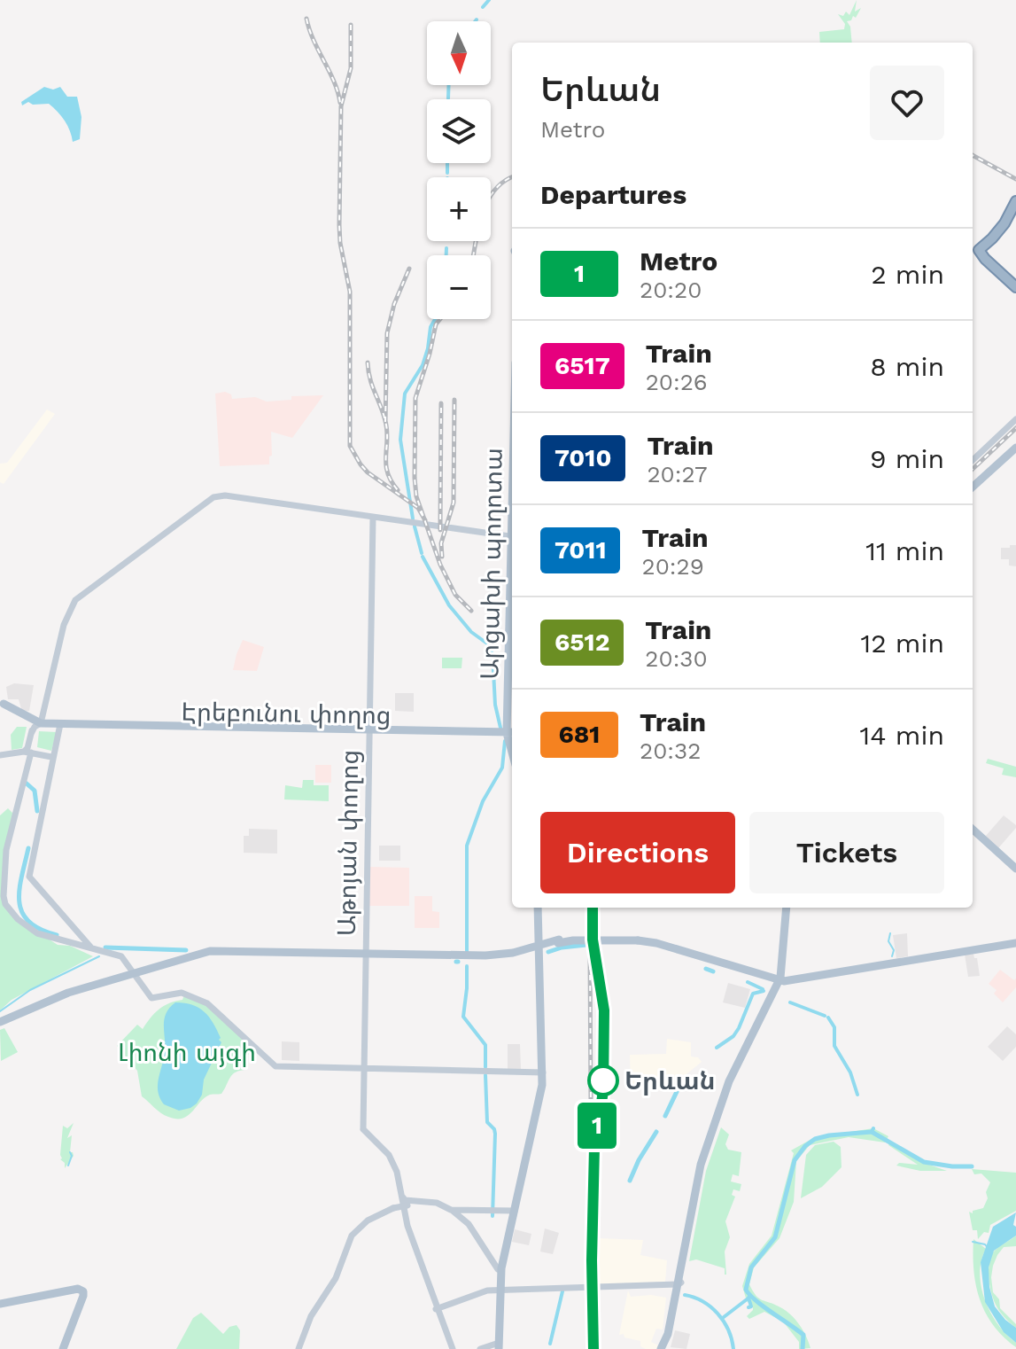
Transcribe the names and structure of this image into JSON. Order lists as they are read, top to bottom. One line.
{"streets":{"main road":["Արցախի պողոտա","Էրեբունու փողոց","Աթոյան փողոց"]},"crossings":[["Արցախի պողոտա","Էրեբունու փողոց"],["Էրեբունու փողոց","Աթոյան փողոց"]],"parks":["Լիոնի այգի"],"places":["Երևան"],"lines":["metro line 1"],"north":"bottom","page":{"on_map":"1","map_buttons":["+","−"],"heading":[["Երևան","Metro"],"Departures"],"list":[{"mark":"1","name":"Metro","note":"20:20","value":"2 min"},{"mark":"6517","name":"Train","note":"20:26","value":"8 min"},{"mark":"7010","name":"Train","note":"20:27","value":"9 min"},{"mark":"7011","name":"Train","note":"20:29","value":"11 min"},{"mark":"6512","name":"Train","note":"20:30","value":"12 min"},{"mark":"681","name":"Train","note":"20:32","value":"14 min"}],"buttons":["Directions","Tickets"]}}
